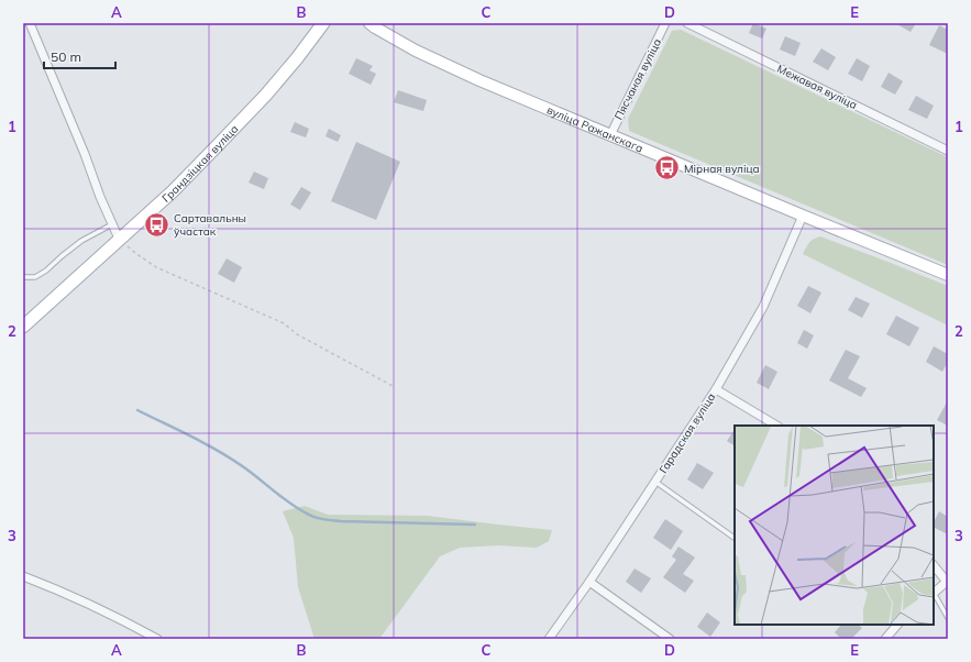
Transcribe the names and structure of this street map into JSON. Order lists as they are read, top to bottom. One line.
{"streets":{"main road":["Грандзіцкая вуліца"],"street":["Пясчаная вуліца","Межавая вуліца","вуліца Ражанскага","Гарадская вуліца"]},"crossings":[["Пясчаная вуліца","вуліца Ражанскага"],["вуліца Ражанскага","Гарадская вуліца"]],"places":{"bus stop":["Мірная вуліца","Сартавальны ўчастак"]},"scale_bar":"50 m","grid":{"columns":["A","B","C","D","E"],"rows":["1","2","3"]}}
